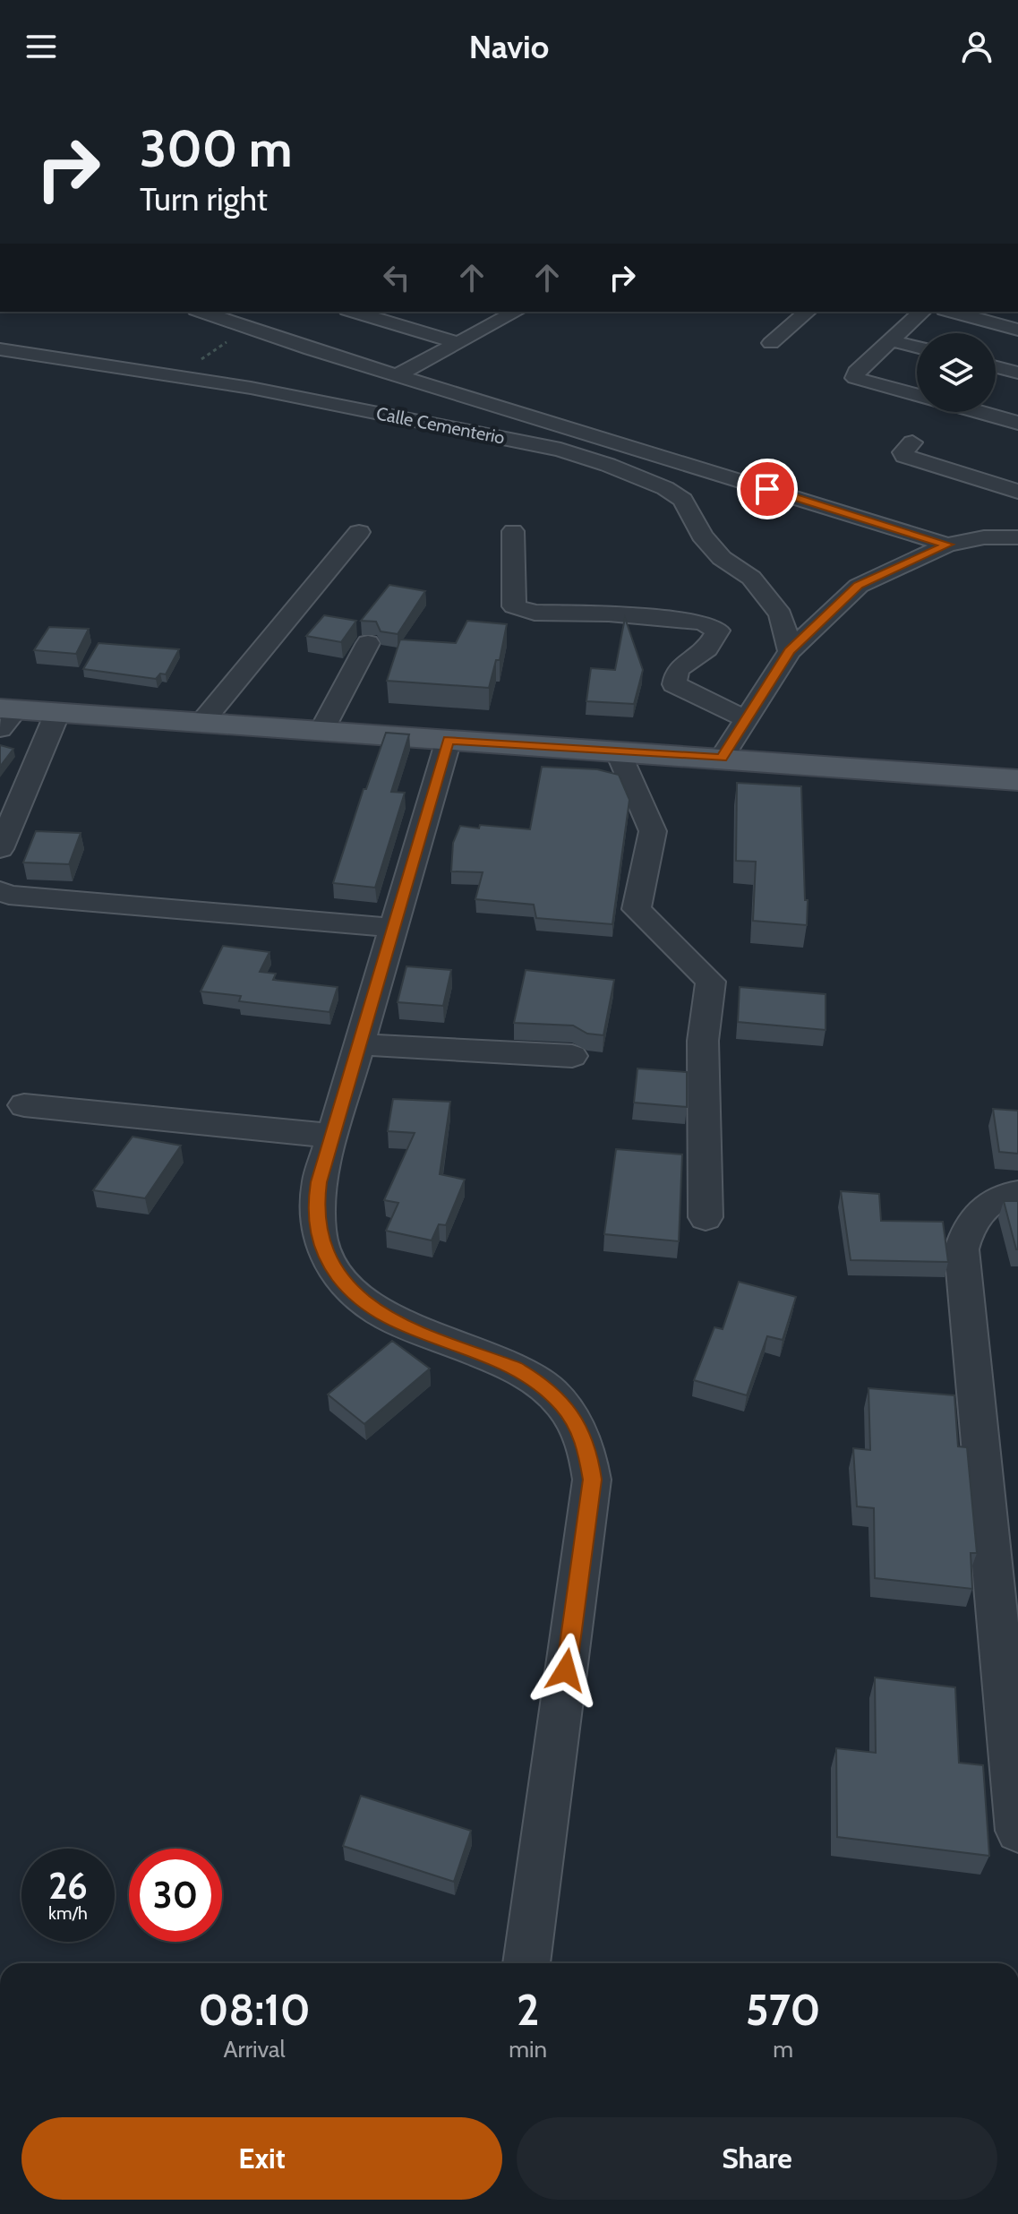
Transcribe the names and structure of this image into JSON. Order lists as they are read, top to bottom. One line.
{"streets":{"street":["Calle Cementerio"]},"page":{"header":"Navio","turn":["300 m","Turn right"],"speed":"26 km/h","limit":"30","eta":["08:10","Arrival","2","min","570","m"],"buttons":["Exit","Share"]}}
